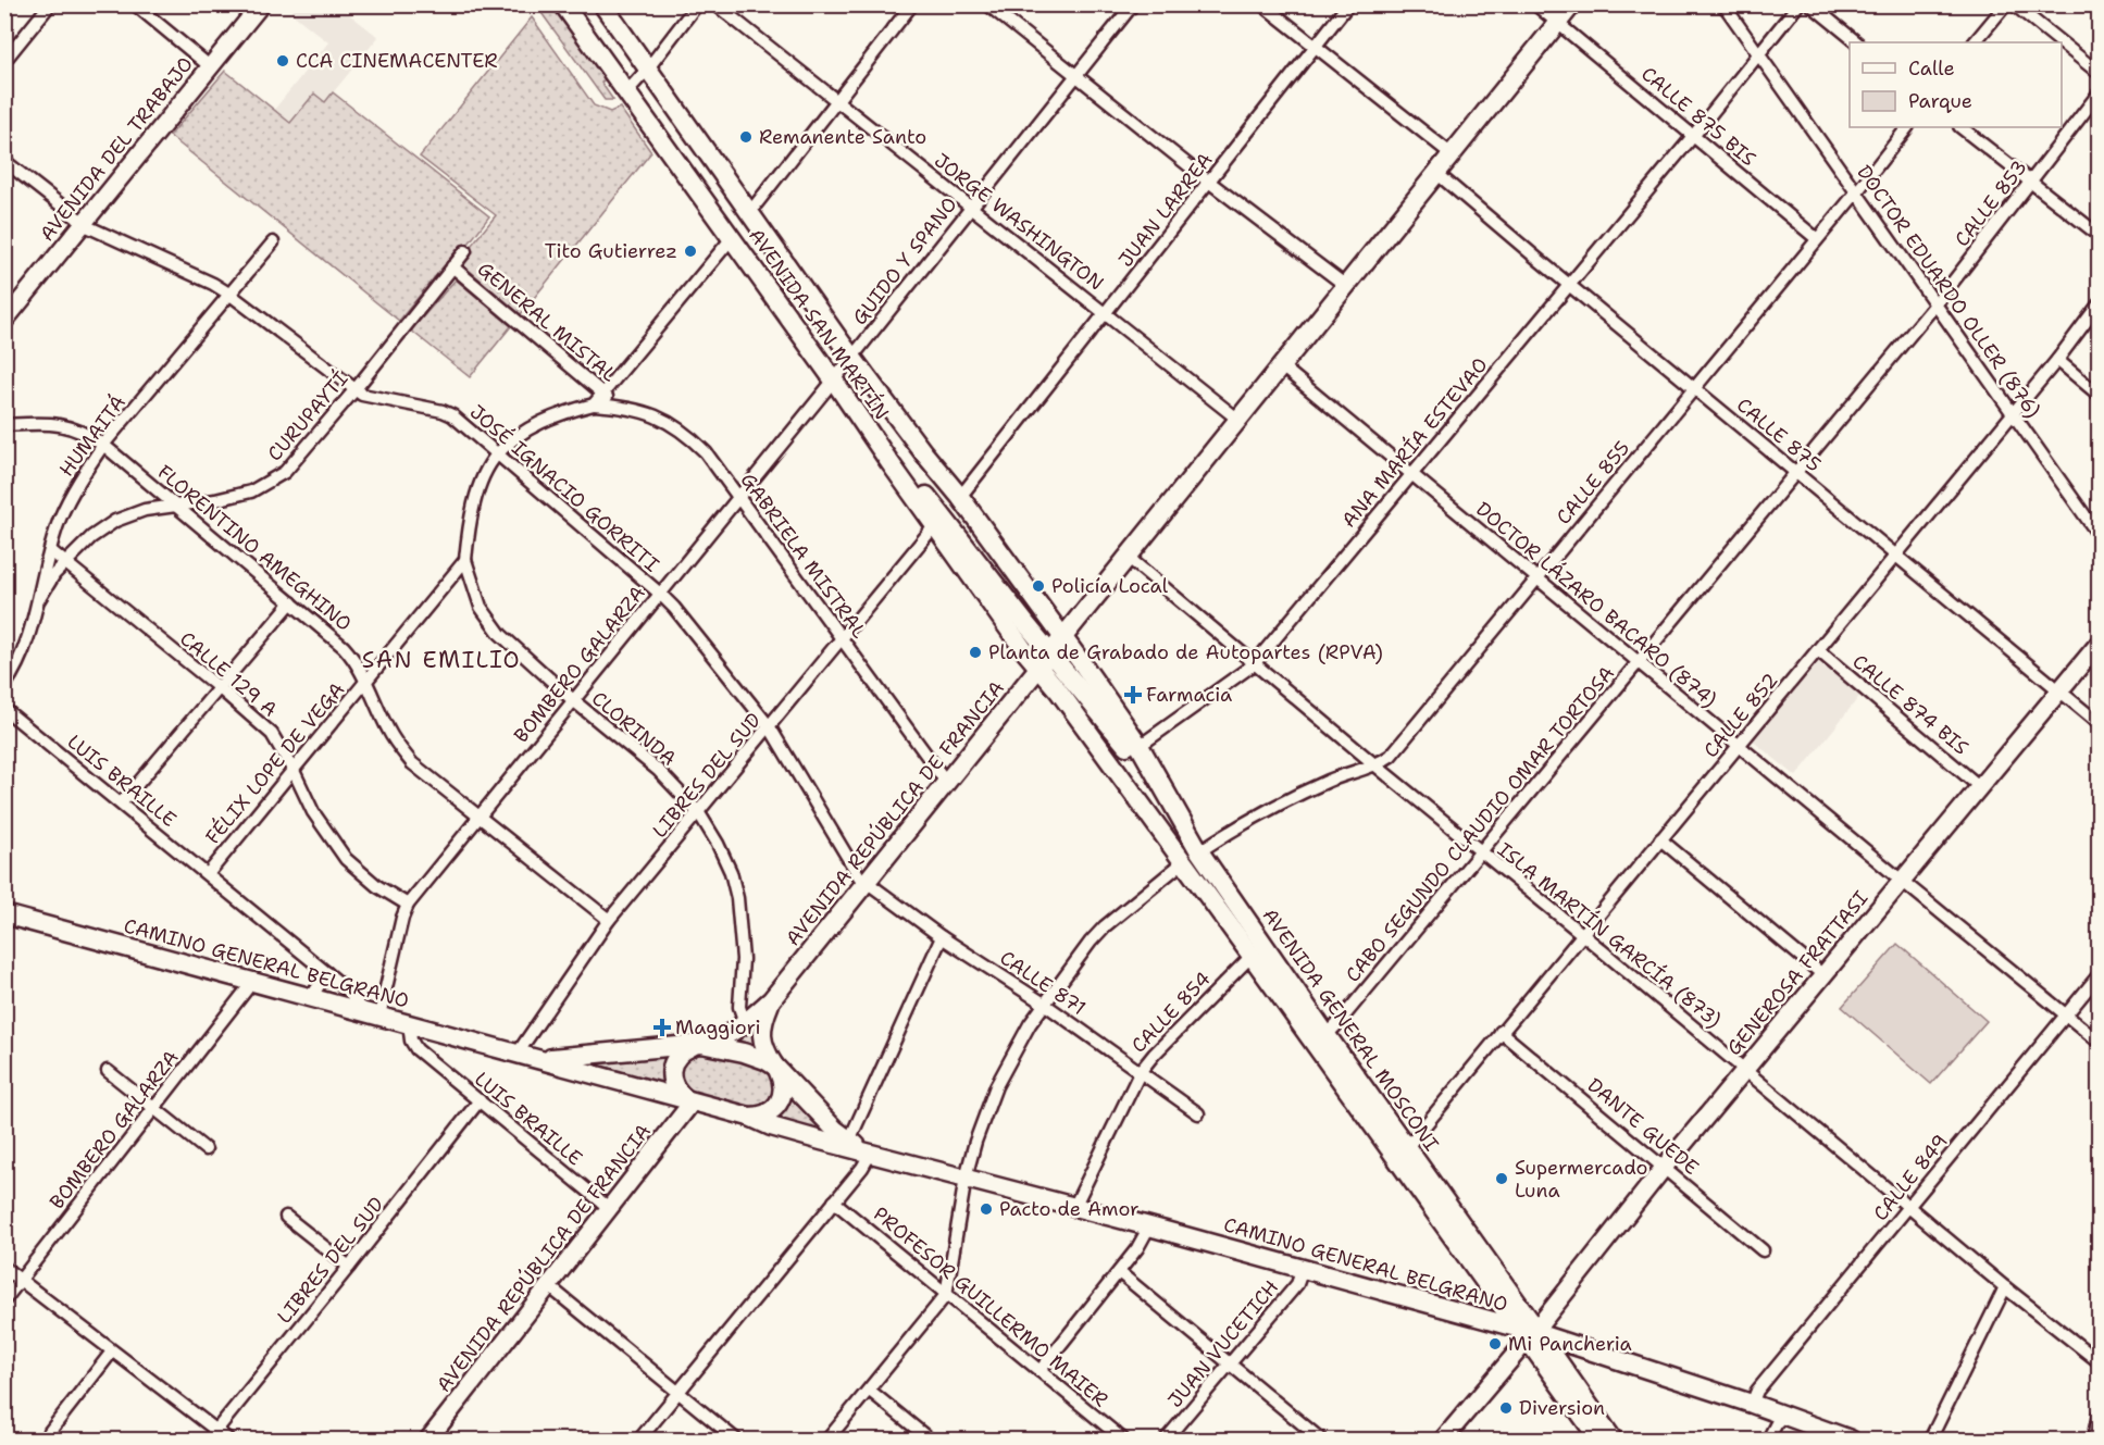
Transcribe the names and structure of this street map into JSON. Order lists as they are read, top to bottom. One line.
{"streets":{"main road":["AVENIDA DEL TRABAJO","AVENIDA SAN MARTÍN","AVENIDA REPÚBLICA DE FRANCIA","CAMINO GENERAL BELGRANO","GENEROSA FRATTASI","AVENIDA GENERAL MOSCONI"],"street":["CALLE 875 BIS","CALLE 853","JUAN LARREA","JORGE WASHINGTON","GUIDO Y SPANO","DOCTOR EDUARDO OLLER (876)","GENERAL MISTAL","CURUPAYTÍ","CALLE 875","HUMAITÁ","ANA MARÍA ESTEVAO","CALLE 855","JOSÉ IGNACIO GORRITI","FLORENTINO AMEGHINO","GABRIELA MISTRAL","DOCTOR LÁZARO BACARO (874)","BOMBERO GALARZA","CALLE 129 A","CALLE 874 BIS","CALLE 852","CLORINDA","FÉLIX LOPE DE VEGA","LIBRES DEL SUD","LUIS BRAILLE","CABO SEGUNDO CLAUDIO OMAR TORTOSA","ISLA MARTÍN GARCÍA (873)","CALLE 871","CALLE 854","DANTE GUEDE","CALLE 849","PROFESOR GUILLERMO MAIER","JUAN VUCETICH"]},"crossings":[["CALLE 875 BIS","ANA MARÍA ESTEVAO"],["CALLE 875 BIS","CALLE 855"],["CALLE 875 BIS","AVENIDA REPÚBLICA DE FRANCIA"],["AVENIDA DEL TRABAJO","JOSÉ IGNACIO GORRITI"],["CALLE 853","DOCTOR EDUARDO OLLER (876)"],["CALLE 853","CABO SEGUNDO CLAUDIO OMAR TORTOSA"],["JUAN LARREA","JORGE WASHINGTON"],["JUAN LARREA","AVENIDA SAN MARTÍN"],["JORGE WASHINGTON","GUIDO Y SPANO"],["JORGE WASHINGTON","AVENIDA REPÚBLICA DE FRANCIA"],["GUIDO Y SPANO","AVENIDA SAN MARTÍN"],["GUIDO Y SPANO","BOMBERO GALARZA"],["DOCTOR EDUARDO OLLER (876)","ANA MARÍA ESTEVAO"],["DOCTOR EDUARDO OLLER (876)","CALLE 855"],["DOCTOR EDUARDO OLLER (876)","CALLE 852"],["DOCTOR EDUARDO OLLER (876)","CABO SEGUNDO CLAUDIO OMAR TORTOSA"],["GENERAL MISTAL","CURUPAYTÍ"],["GENERAL MISTAL","GABRIELA MISTRAL"],["AVENIDA SAN MARTÍN","BOMBERO GALARZA"],["AVENIDA SAN MARTÍN","LIBRES DEL SUD"],["AVENIDA SAN MARTÍN","AVENIDA REPÚBLICA DE FRANCIA"],["AVENIDA SAN MARTÍN","AVENIDA GENERAL MOSCONI"],["CURUPAYTÍ","HUMAITÁ"],["CURUPAYTÍ","JOSÉ IGNACIO GORRITI"],["CURUPAYTÍ","FLORENTINO AMEGHINO"],["CURUPAYTÍ","CALLE 129 A"],["CALLE 875","ANA MARÍA ESTEVAO"],["CALLE 875","CALLE 855"],["CALLE 875","CALLE 852"],["CALLE 875","AVENIDA REPÚBLICA DE FRANCIA"],["CALLE 875","CABO SEGUNDO CLAUDIO OMAR TORTOSA"],["CALLE 875","GENEROSA FRATTASI"],["HUMAITÁ","JOSÉ IGNACIO GORRITI"],["HUMAITÁ","FLORENTINO AMEGHINO"],["HUMAITÁ","CALLE 129 A"],["ANA MARÍA ESTEVAO","DOCTOR LÁZARO BACARO (874)"],["ANA MARÍA ESTEVAO","ISLA MARTÍN GARCÍA (873)"],["ANA MARÍA ESTEVAO","AVENIDA GENERAL MOSCONI"],["CALLE 855","DOCTOR LÁZARO BACARO (874)"],["CALLE 855","ISLA MARTÍN GARCÍA (873)"],["CALLE 855","AVENIDA GENERAL MOSCONI"],["JOSÉ IGNACIO GORRITI","BOMBERO GALARZA"],["JOSÉ IGNACIO GORRITI","LIBRES DEL SUD"],["JOSÉ IGNACIO GORRITI","AVENIDA REPÚBLICA DE FRANCIA"],["JOSÉ IGNACIO GORRITI","CALLE 871"],["FLORENTINO AMEGHINO","BOMBERO GALARZA"],["FLORENTINO AMEGHINO","FÉLIX LOPE DE VEGA"],["FLORENTINO AMEGHINO","LIBRES DEL SUD"],["GABRIELA MISTRAL","BOMBERO GALARZA"],["GABRIELA MISTRAL","LIBRES DEL SUD"],["GABRIELA MISTRAL","AVENIDA REPÚBLICA DE FRANCIA"],["DOCTOR LÁZARO BACARO (874)","CALLE 852"],["DOCTOR LÁZARO BACARO (874)","AVENIDA REPÚBLICA DE FRANCIA"],["DOCTOR LÁZARO BACARO (874)","CABO SEGUNDO CLAUDIO OMAR TORTOSA"],["DOCTOR LÁZARO BACARO (874)","GENEROSA FRATTASI"],["DOCTOR LÁZARO BACARO (874)","CALLE 849"],["BOMBERO GALARZA","CALLE 129 A"],["BOMBERO GALARZA","CLORINDA"],["BOMBERO GALARZA","CAMINO GENERAL BELGRANO"],["CALLE 129 A","FÉLIX LOPE DE VEGA"],["CALLE 874 BIS","CALLE 852"],["CALLE 874 BIS","GENEROSA FRATTASI"],["CALLE 852","ISLA MARTÍN GARCÍA (873)"],["CALLE 852","AVENIDA GENERAL MOSCONI"],["CALLE 852","DANTE GUEDE"],["CLORINDA","FÉLIX LOPE DE VEGA"],["CLORINDA","LIBRES DEL SUD"],["CLORINDA","AVENIDA REPÚBLICA DE FRANCIA"],["FÉLIX LOPE DE VEGA","LUIS BRAILLE"],["LIBRES DEL SUD","LUIS BRAILLE"],["LIBRES DEL SUD","CAMINO GENERAL BELGRANO"],["LUIS BRAILLE","AVENIDA REPÚBLICA DE FRANCIA"],["LUIS BRAILLE","CAMINO GENERAL BELGRANO"],["AVENIDA REPÚBLICA DE FRANCIA","ISLA MARTÍN GARCÍA (873)"],["AVENIDA REPÚBLICA DE FRANCIA","CAMINO GENERAL BELGRANO"],["AVENIDA REPÚBLICA DE FRANCIA","CALLE 871"],["AVENIDA REPÚBLICA DE FRANCIA","AVENIDA GENERAL MOSCONI"],["CABO SEGUNDO CLAUDIO OMAR TORTOSA","ISLA MARTÍN GARCÍA (873)"],["CABO SEGUNDO CLAUDIO OMAR TORTOSA","AVENIDA GENERAL MOSCONI"],["ISLA MARTÍN GARCÍA (873)","GENEROSA FRATTASI"],["ISLA MARTÍN GARCÍA (873)","CALLE 849"],["CAMINO GENERAL BELGRANO","GENEROSA FRATTASI"],["CAMINO GENERAL BELGRANO","CALLE 854"],["CAMINO GENERAL BELGRANO","AVENIDA GENERAL MOSCONI"],["CAMINO GENERAL BELGRANO","CALLE 849"],["CAMINO GENERAL BELGRANO","JUAN VUCETICH"],["GENEROSA FRATTASI","AVENIDA GENERAL MOSCONI"],["GENEROSA FRATTASI","DANTE GUEDE"],["CALLE 871","CALLE 854"],["CALLE 854","AVENIDA GENERAL MOSCONI"]],"districts":["SAN EMILIO"],"places":{"other":["CCA CINEMACENTER","Remanente Santo","Tito Gutierrez","Policía Local","Planta de Grabado de Autopartes (RPVA)","Supermercado Luna","Pacto de Amor","Mi Pancheria","Diversion"],"health":["Farmacia","Maggiori"]},"legend":["Calle","Parque"]}
